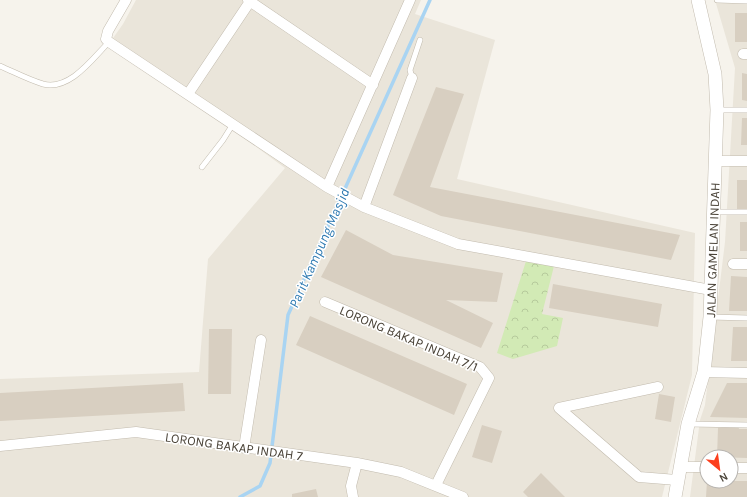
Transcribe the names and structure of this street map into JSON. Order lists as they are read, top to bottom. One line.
{"streets":{"street":["JALAN GAMELAN INDAH","LORONG BAKAP INDAH 7/1","LORONG BAKAP INDAH 7"]},"crossings":[["LORONG BAKAP INDAH 7/1","LORONG BAKAP INDAH 7"]],"water":["Parit Kampung Masjid"],"north":"bottom right"}
